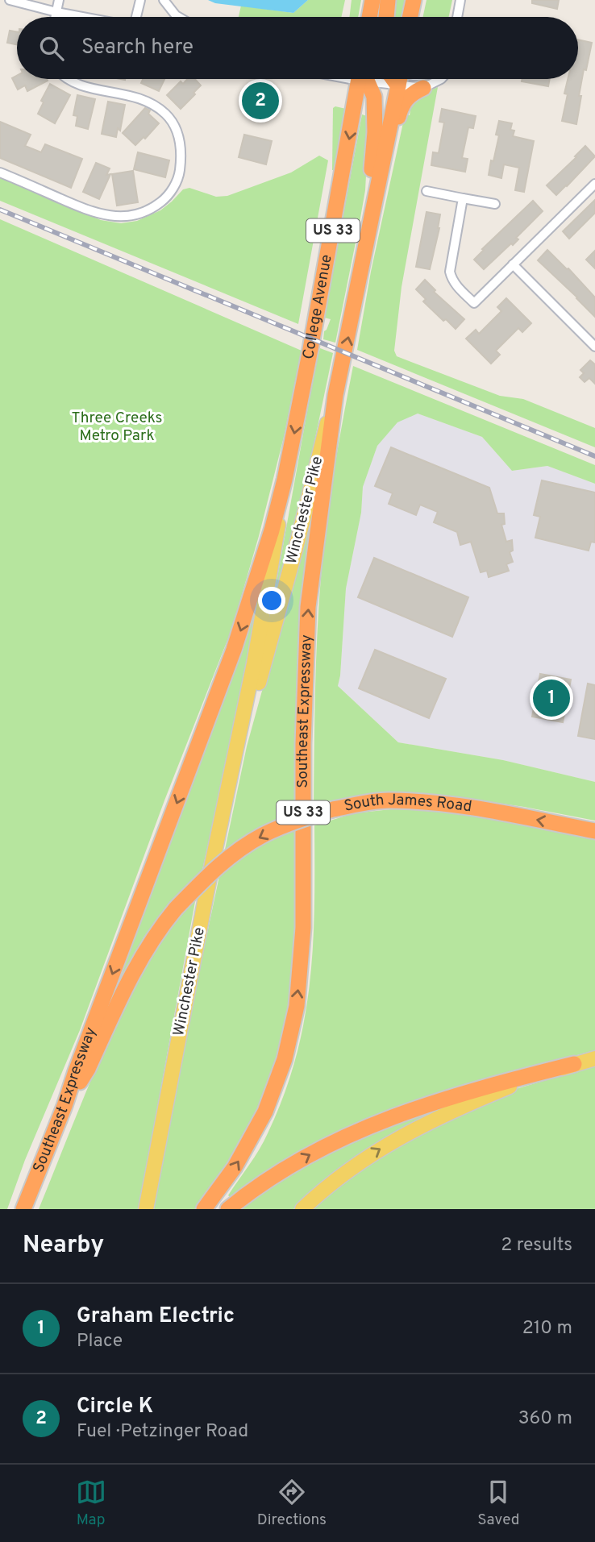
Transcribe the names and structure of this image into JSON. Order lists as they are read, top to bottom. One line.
{"streets":{"highway":["US 33","College Avenue","Southeast Expressway","South James Road"],"main road":["Winchester Pike"]},"crossings":[["US 33","Winchester Pike"],["US 33","Southeast Expressway"],["College Avenue","Winchester Pike"],["College Avenue","Southeast Expressway"],["Winchester Pike","Southeast Expressway"],["Southeast Expressway","South James Road"]],"one_way":["South James Road"],"parks":["Three Creeks Metro Park"],"page":{"search":"Search here","pins":["2","1"],"heading":["Nearby","2 results"],"list":[{"mark":"1","name":"Graham Electric","note":"Place","value":"210 m"},{"mark":"2","name":"Circle K","note":"Fuel · Petzinger Road","value":"360 m"}],"nav":["Map","Directions","Saved"]}}
